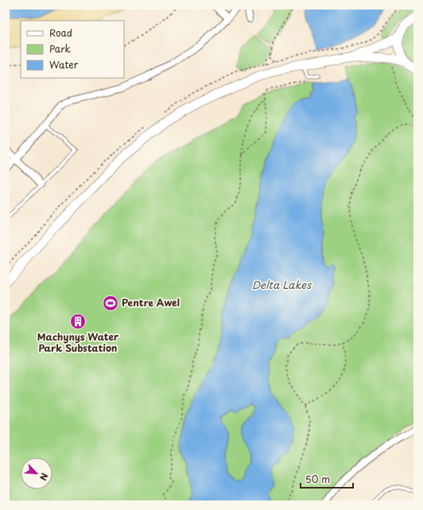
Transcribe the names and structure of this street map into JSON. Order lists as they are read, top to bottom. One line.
{"water":["Delta Lakes"],"places":{"sports":["Pentre Awel"],"building":["Machynys Water Park Substation"]},"legend":["Road","Park","Water"],"scale_bar":"50 m","north":"bottom right"}
